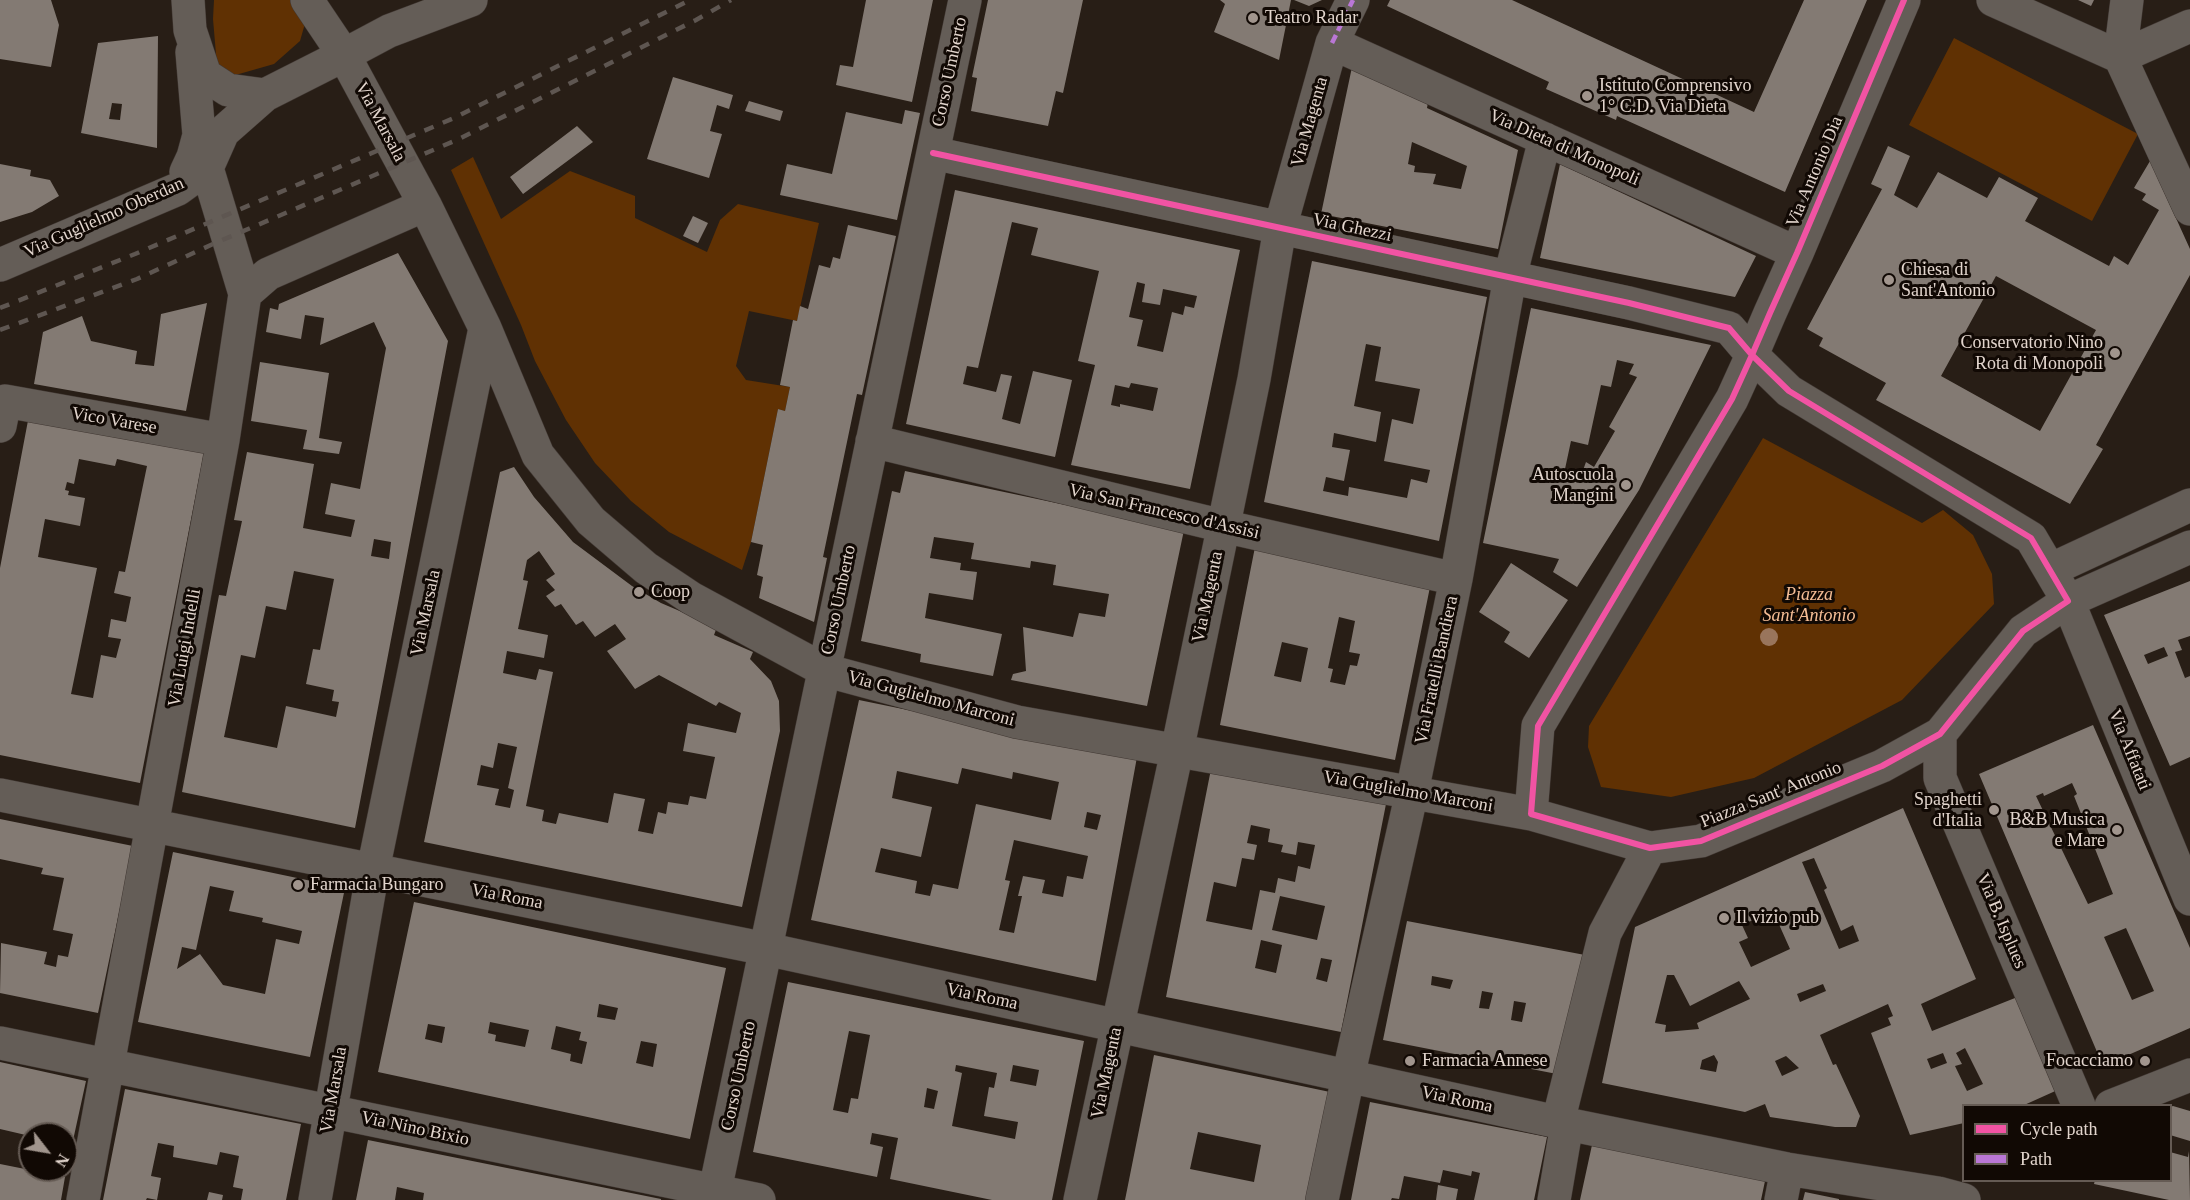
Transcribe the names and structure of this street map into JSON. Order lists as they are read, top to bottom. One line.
{"streets":{"street":["Corso Umberto","Via Marsala","Via Magenta","Via Dieta di Monopoli","Via Antonio Dia","Via Guglielmo Oberdan","Via Ghezzi","Vico Varese","Via San Francesco d'Assisi","Via Luigi Indelli","Via Fratelli Bandiera","Via Guglielmo Marconi","Via Affatati","Piazza Sant' Antonio","Via Roma","Via B. Isplues","Via Nino Bixio"]},"crossings":[["Corso Umberto","Via Ghezzi"],["Corso Umberto","Via San Francesco d'Assisi"],["Corso Umberto","Via Guglielmo Marconi"],["Corso Umberto","Via Roma"],["Corso Umberto","Via Nino Bixio"],["Via Marsala","Via Guglielmo Marconi"],["Via Marsala","Via Roma"],["Via Marsala","Via Nino Bixio"],["Via Magenta","Via Dieta di Monopoli"],["Via Magenta","Via Ghezzi"],["Via Magenta","Via San Francesco d'Assisi"],["Via Magenta","Via Guglielmo Marconi"],["Via Magenta","Via Roma"],["Via Dieta di Monopoli","Via Antonio Dia"],["Via Dieta di Monopoli","Via Fratelli Bandiera"],["Via Antonio Dia","Via Ghezzi"],["Via Ghezzi","Via Fratelli Bandiera"],["Vico Varese","Via Luigi Indelli"],["Via San Francesco d'Assisi","Via Fratelli Bandiera"],["Via Luigi Indelli","Via Roma"],["Via Luigi Indelli","Via Nino Bixio"],["Via Fratelli Bandiera","Via Guglielmo Marconi"],["Via Fratelli Bandiera","Via Roma"],["Via Guglielmo Marconi","Piazza Sant' Antonio"],["Via Affatati","Piazza Sant' Antonio"],["Piazza Sant' Antonio","Via B. Isplues"]],"parks":["Piazza Sant'Antonio"],"places":["Teatro Radar","Istituto Comprensivo 1° C.D. Via Dieta","Chiesa di Sant'Antonio","Conservatorio Nino Rota di Monopoli","Autoscuola Mangini","Coop","Spaghetti d'Italia","B&B Musica e Mare","Farmacia Bungaro","Il vizio pub","Farmacia Annese","Focacciamo"],"legend":["Cycle path","Path"],"north":"bottom right"}
